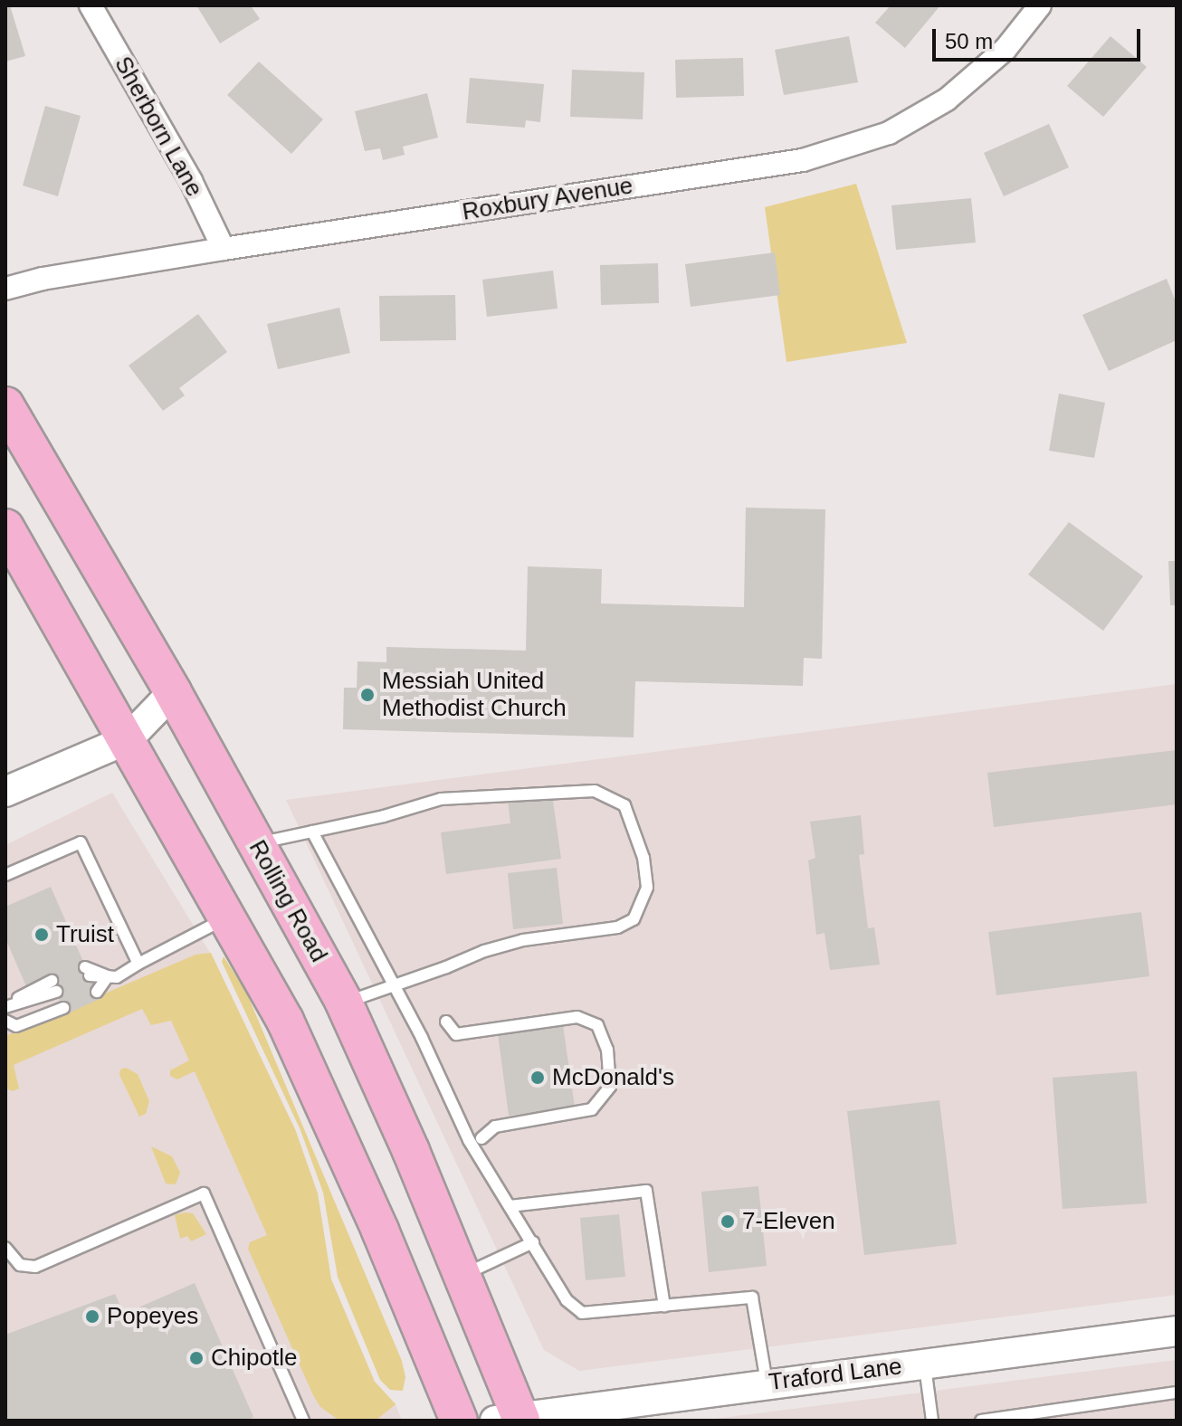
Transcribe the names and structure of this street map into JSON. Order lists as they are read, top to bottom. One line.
{"streets":{"main road":["Rolling Road"],"street":["Sherborn Lane","Roxbury Avenue","Traford Lane"]},"crossings":[["Sherborn Lane","Roxbury Avenue"],["Rolling Road","Traford Lane"]],"places":["Messiah United Methodist Church","Truist","McDonald's","7-Eleven","Popeyes","Chipotle"],"scale_bar":"50 m"}
